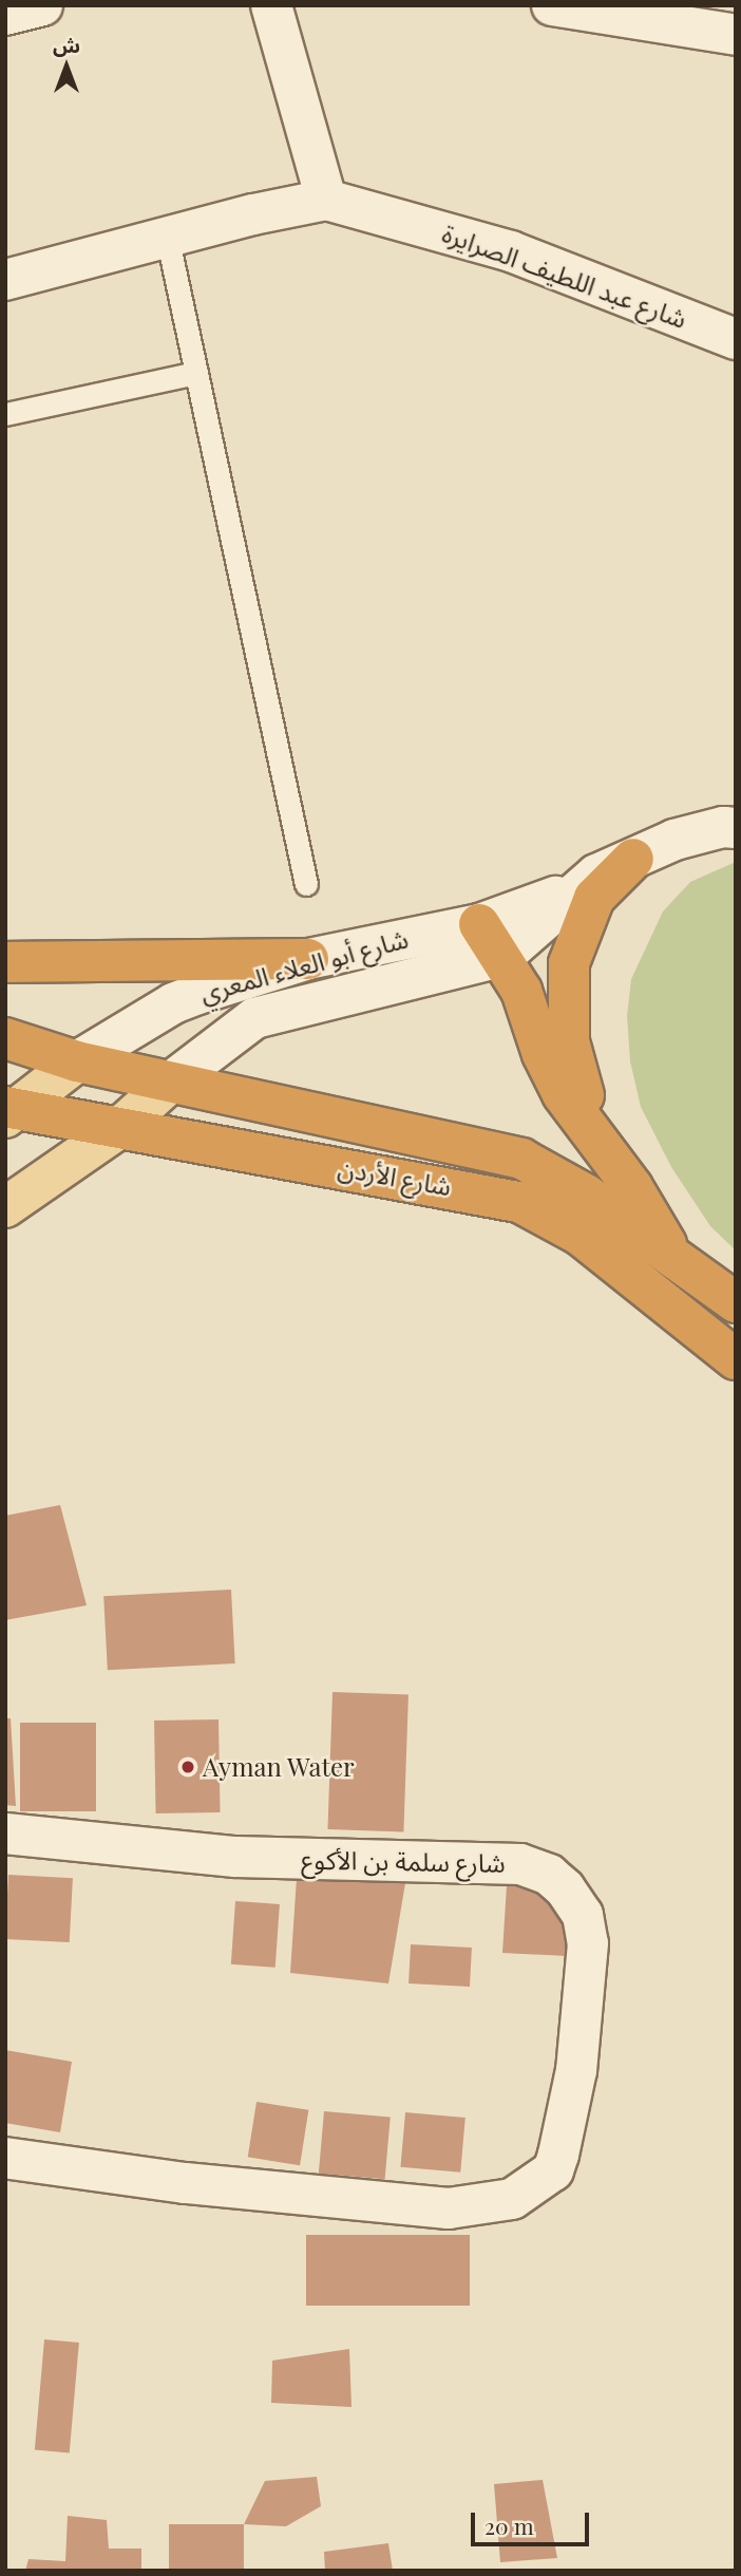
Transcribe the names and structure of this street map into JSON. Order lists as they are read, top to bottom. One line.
{"streets":{"highway":["شارع الأردن"],"main road":["شارع أبو العلاء المعري"],"street":["شارع عبد اللطيف الصرايرة","شارع سلمة بن الأكوع"]},"crossings":[["شارع أبو العلاء المعري","شارع الأردن"]],"places":["Ayman Water"],"scale_bar":"20 m","north":"top"}
